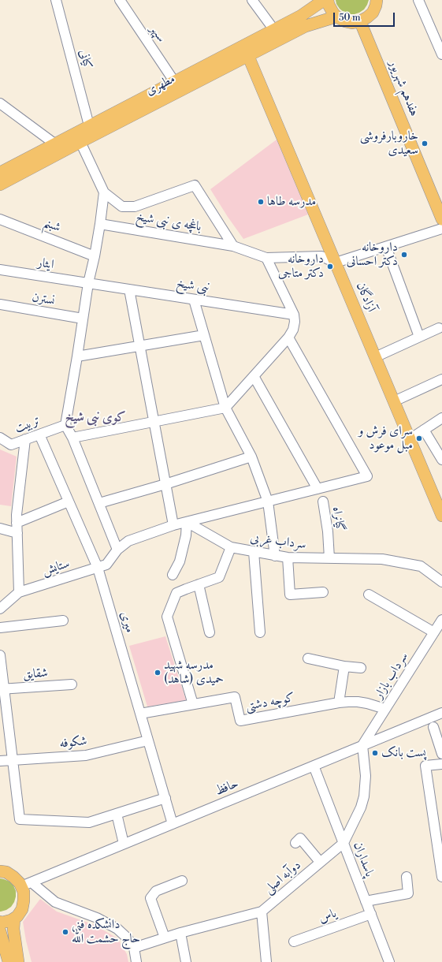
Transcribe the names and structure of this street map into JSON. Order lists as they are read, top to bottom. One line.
{"streets":{"main road":["مطهری","هفدهم شهریور","آزادگان"],"street":["سپهر","کیانی","باغچه ی نبی شیخ","شبنم","ایثار","نبی شیخ","نسترن","تربیت","گیانراه","سرداب غربی","ستایش","میری","شقایق","سرداب بازار","کوچه دشتی","شکوفه","حافظ","پاسداران","دوآبه اصلی","یاس"]},"crossings":[["سپهر","مطهری"],["کیانی","مطهری"],["مطهری","آزادگان"],["ایثار","نبی شیخ"],["تربیت","میری"],["گیانراه","سرداب غربی"],["ستایش","میری"],["میری","کوچه دشتی"],["میری","شکوفه"],["میری","حافظ"],["سرداب بازار","کوچه دشتی"],["سرداب بازار","حافظ"],["سرداب بازار","دوآبه اصلی"],["حافظ","پاسداران"],["حافظ","دوآبه اصلی"],["پاسداران","دوآبه اصلی"],["پاسداران","یاس"]],"districts":["کوی نبی شیخ"],"places":["خاروبارفروشی سعیدی","مدرسه طاها","داروخانه دکتر احسانی","داروخانه دکتر متاجی","سرای فرش و مبل موعود","مدرسه شهید حمیدی (شاهد)","پست بانک","دانشکده فنی حاج حشمت الله"],"scale_bar":"50 m"}
